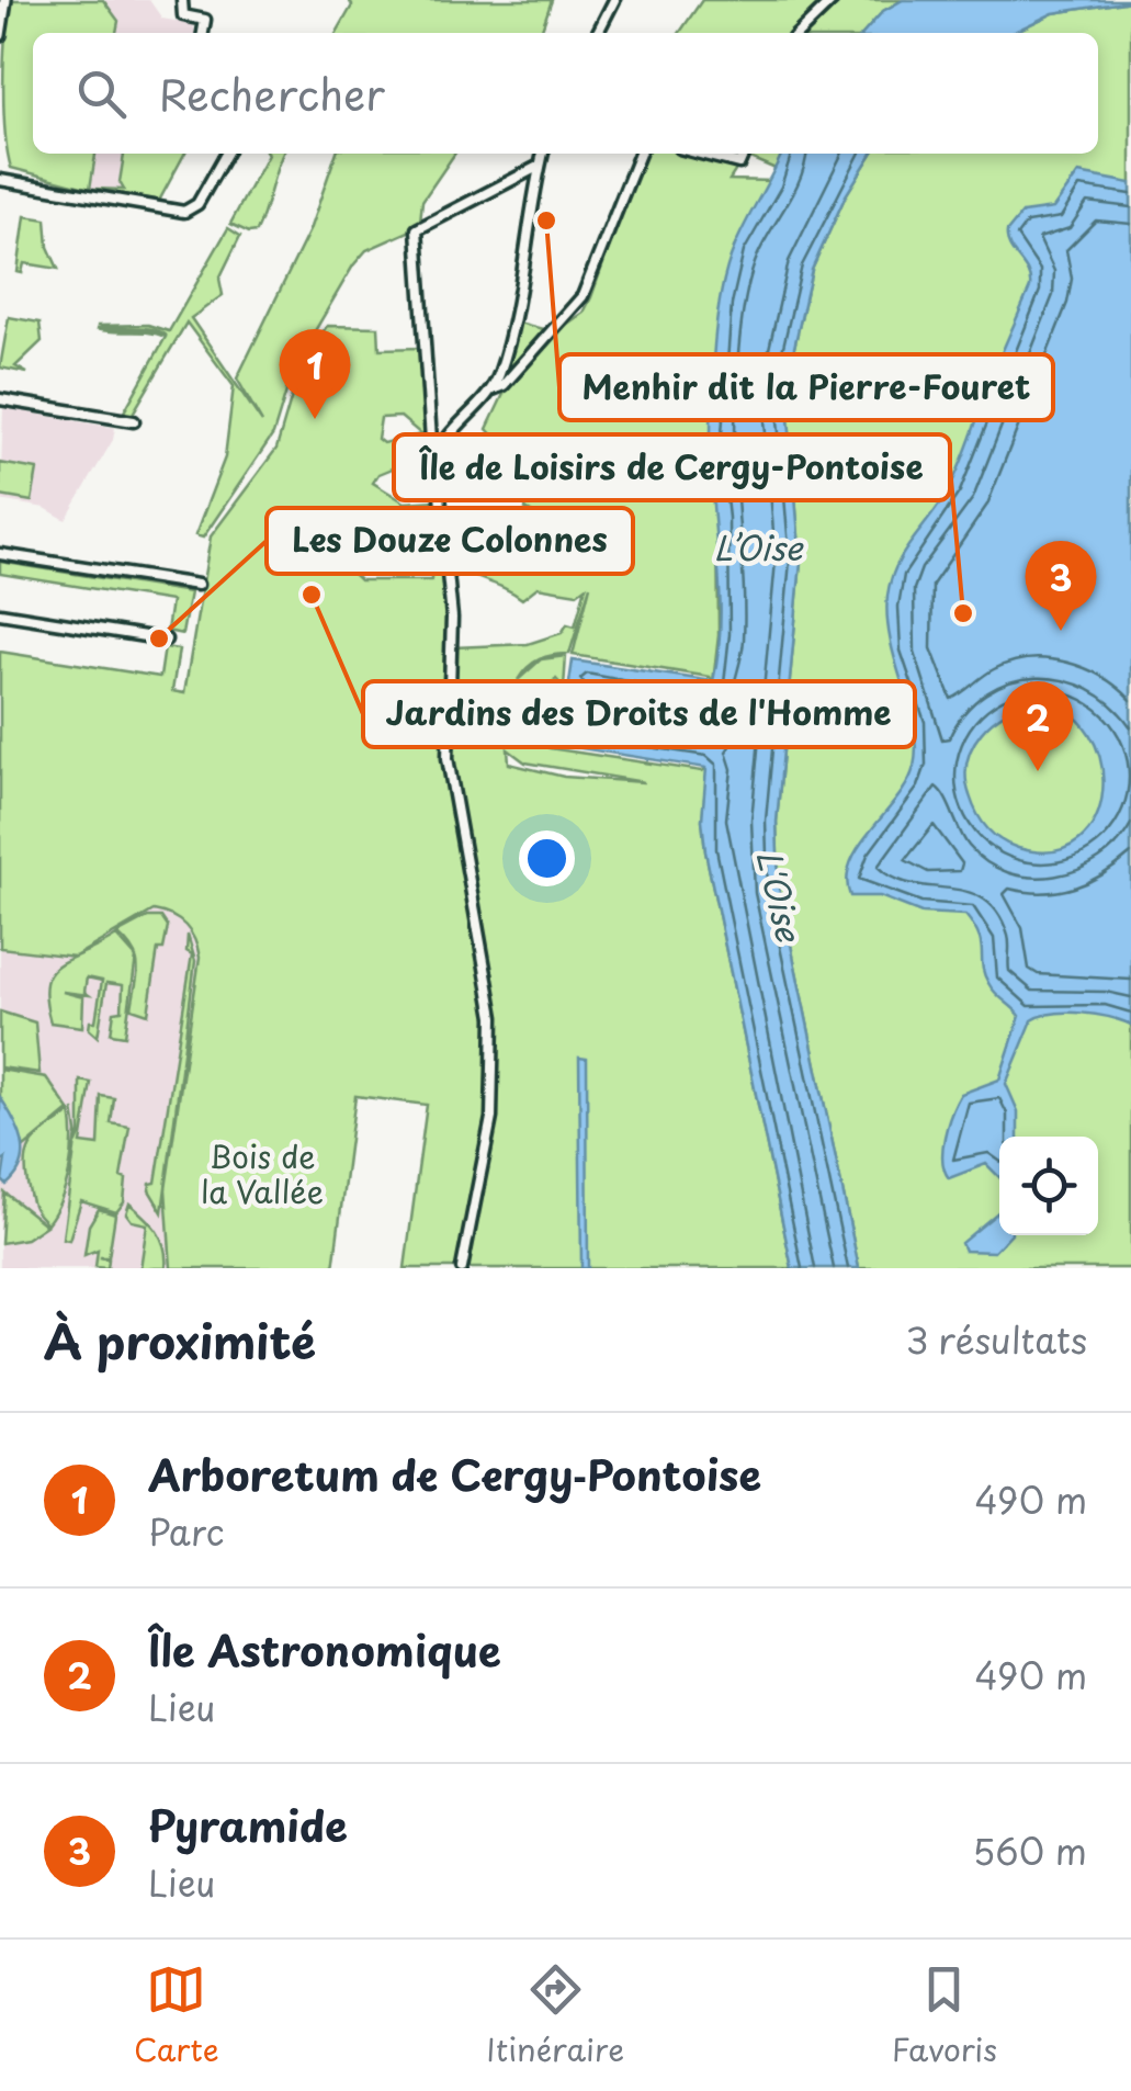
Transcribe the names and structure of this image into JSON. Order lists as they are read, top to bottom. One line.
{"water":["L’Oise","L'Oise"],"parks":["Bois de la Vallée"],"places":["Menhir dit la Pierre-Fouret","Jardins des Droits de l'Homme","Île de Loisirs de Cergy-Pontoise","Les Douze Colonnes"],"page":{"search":"Rechercher","pins":["1","3","2"],"heading":["À proximité","3 résultats"],"list":[{"mark":"1","name":"Arboretum de Cergy‐Pontoise","note":"Parc","value":"490 m"},{"mark":"2","name":"Île Astronomique","note":"Lieu","value":"490 m"},{"mark":"3","name":"Pyramide","note":"Lieu","value":"560 m"}],"nav":["Carte","Itinéraire","Favoris"]}}
